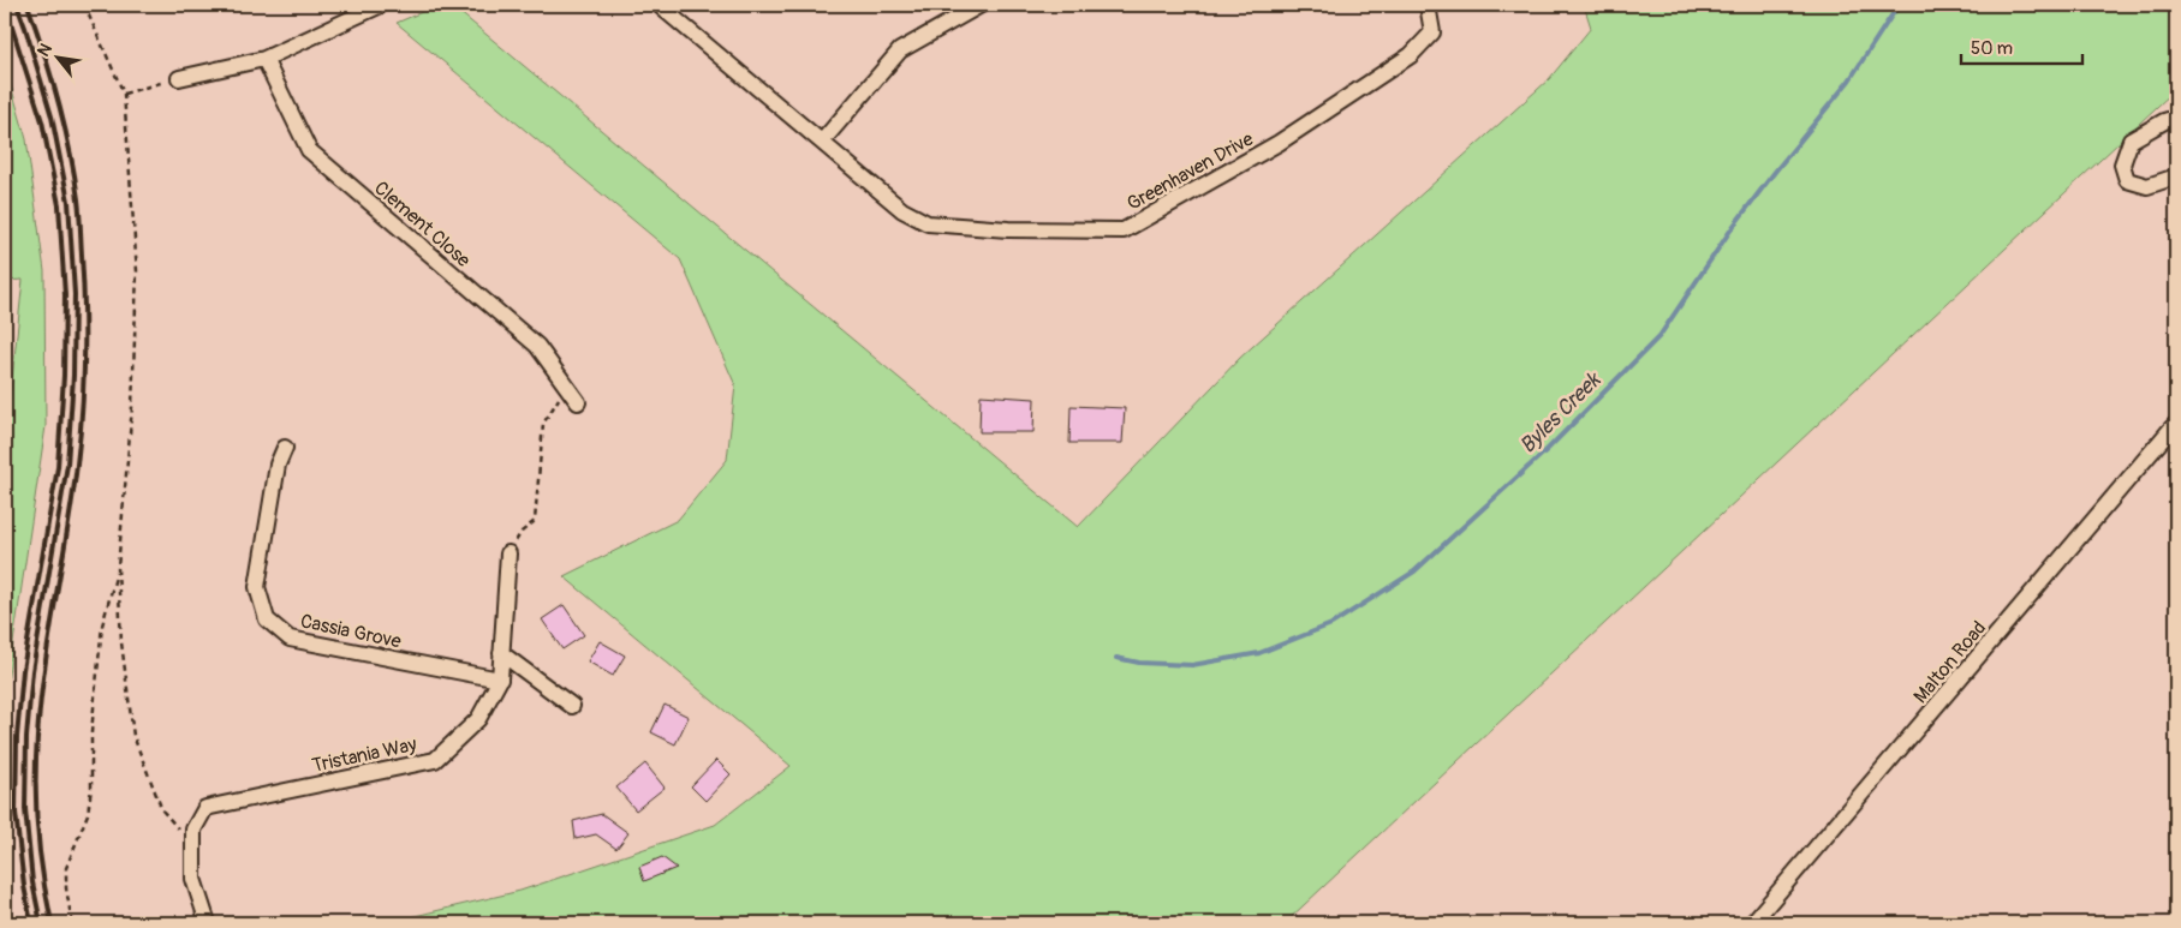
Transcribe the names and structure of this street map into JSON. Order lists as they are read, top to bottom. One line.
{"streets":{"street":["Greenhaven Drive","Clement Close","Cassia Grove","Malton Road","Tristania Way"]},"crossings":[["Cassia Grove","Tristania Way"]],"water":["Byles Creek"],"scale_bar":"50 m","north":"top left"}
